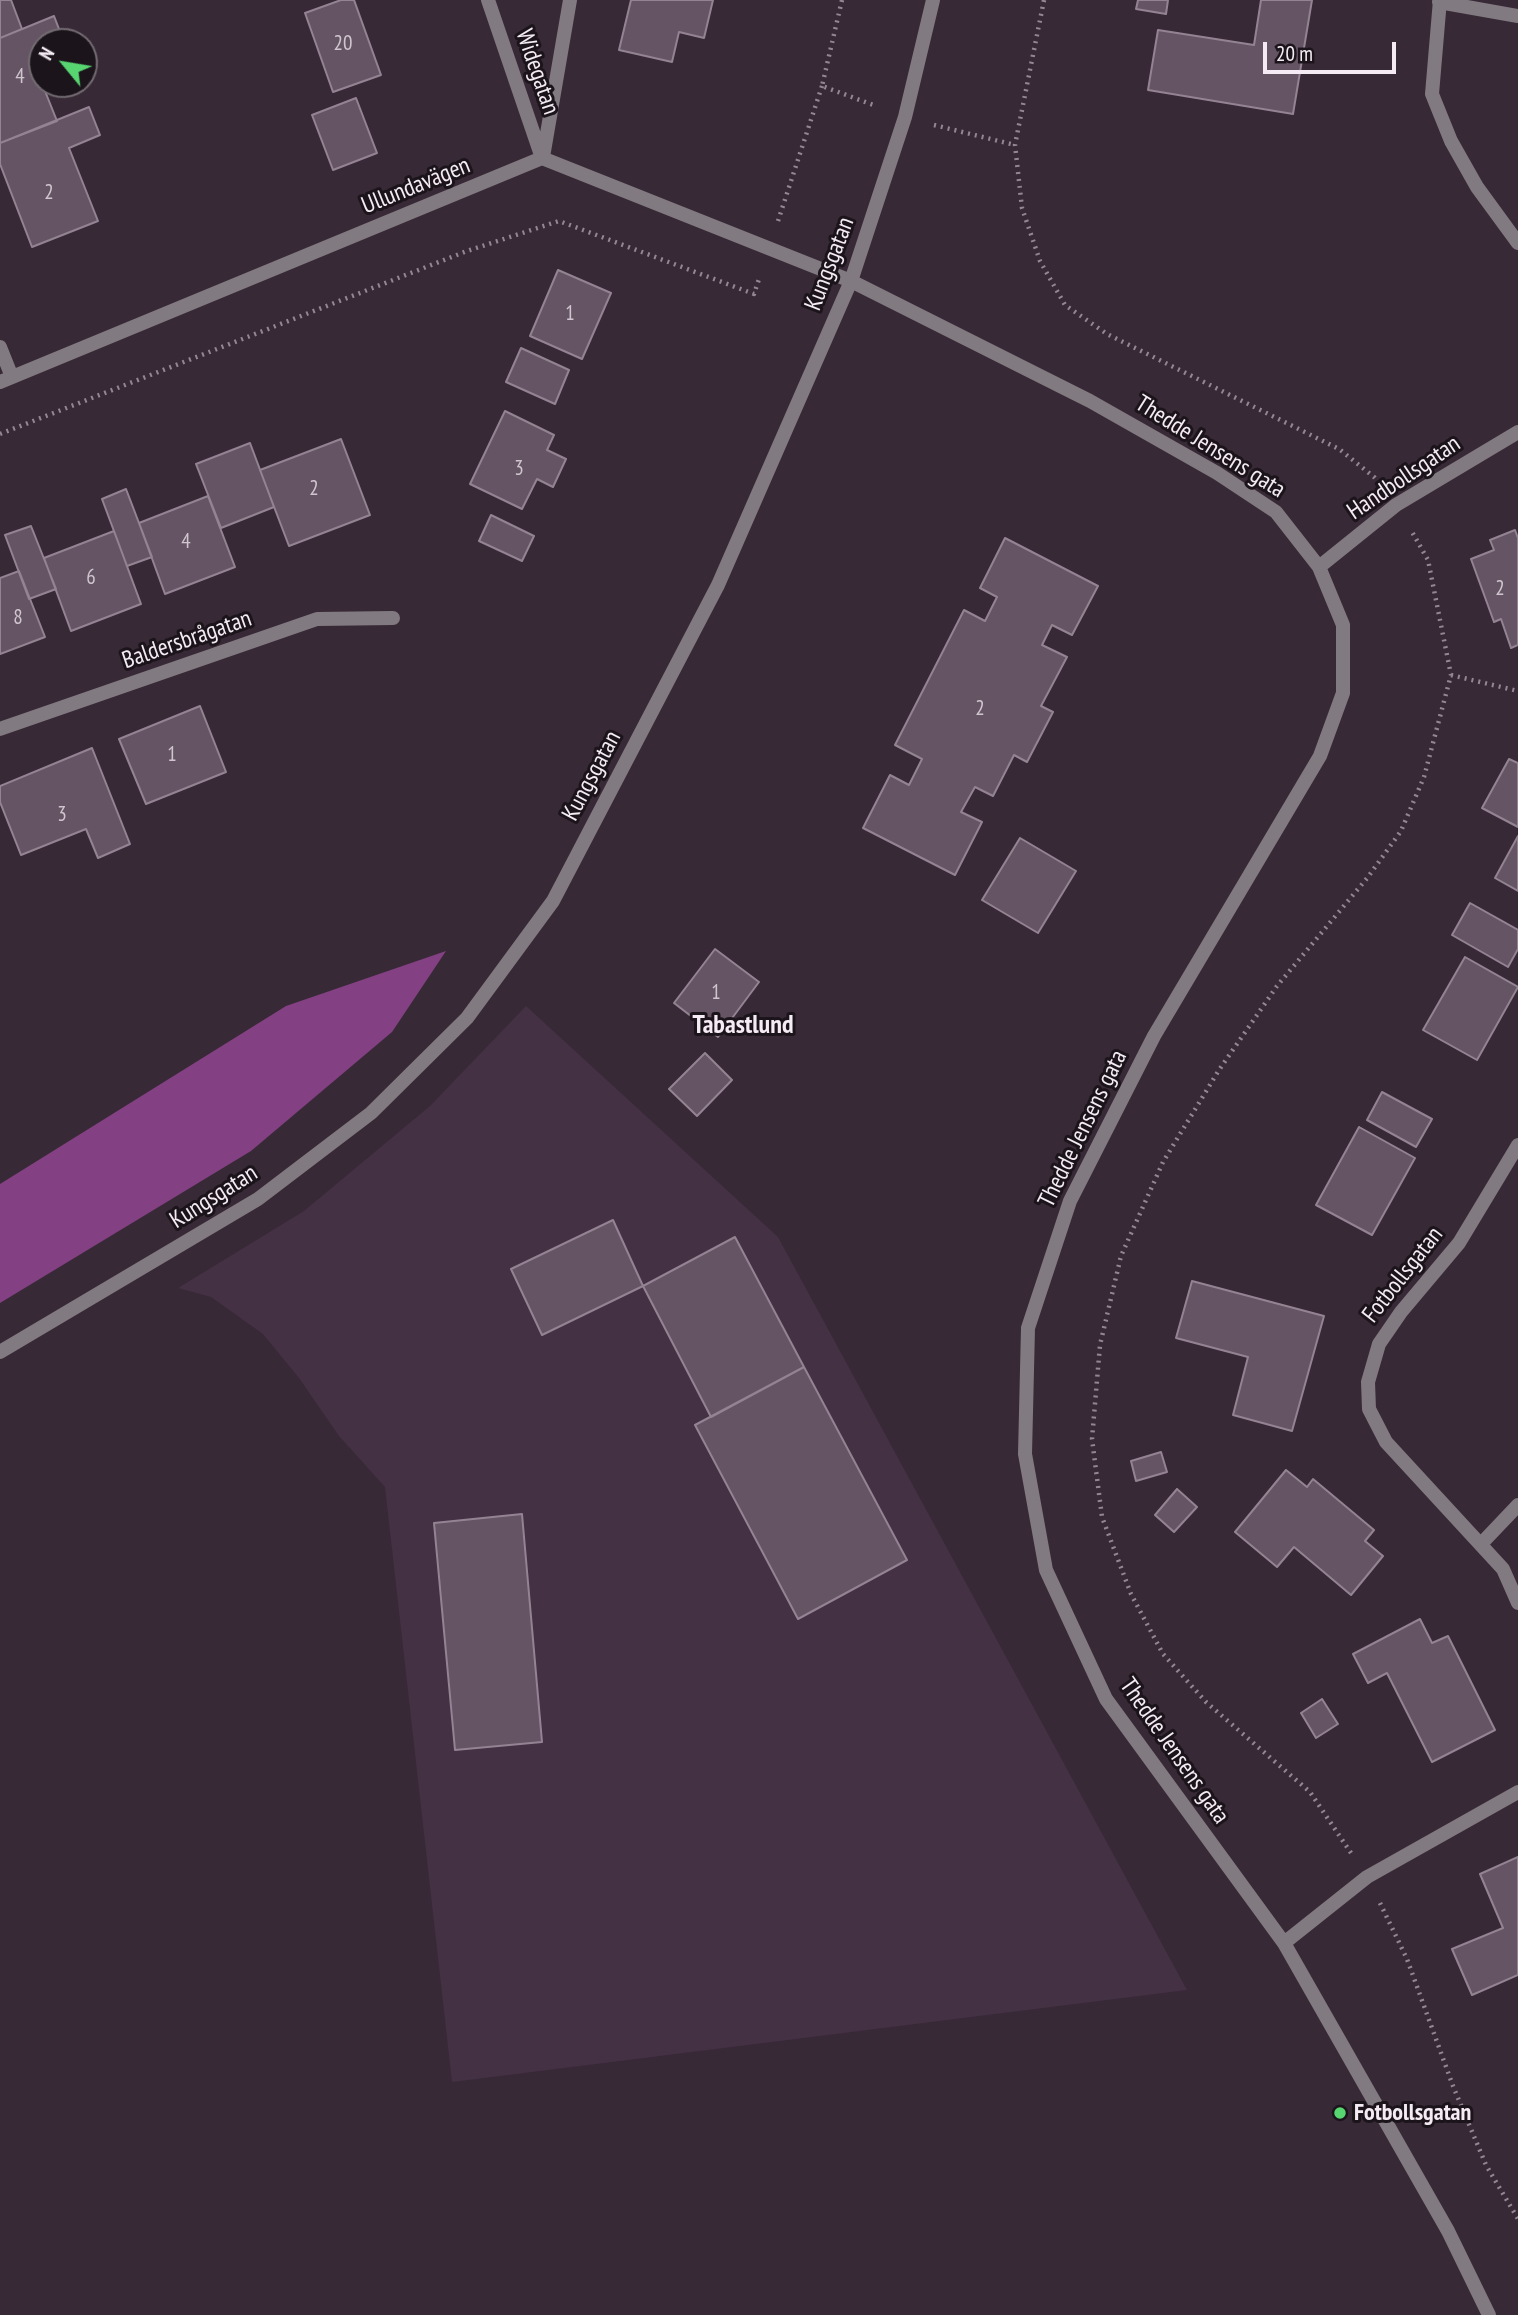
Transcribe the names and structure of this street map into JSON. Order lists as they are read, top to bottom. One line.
{"streets":{"street":["Widegatan","Ullundavägen","Kungsgatan","Thedde Jensens gata","Handbollsgatan","Baldersbrågatan","Fotbollsgatan"]},"crossings":[["Widegatan","Ullundavägen"],["Kungsgatan","Thedde Jensens gata"],["Thedde Jensens gata","Handbollsgatan"]],"districts":["Tabastlund"],"places":["Fotbollsgatan"],"house_numbers":["20","4","2","1","3","2","4","6","2","8","2","1","3","1"],"scale_bar":"20 m","north":"top left"}
